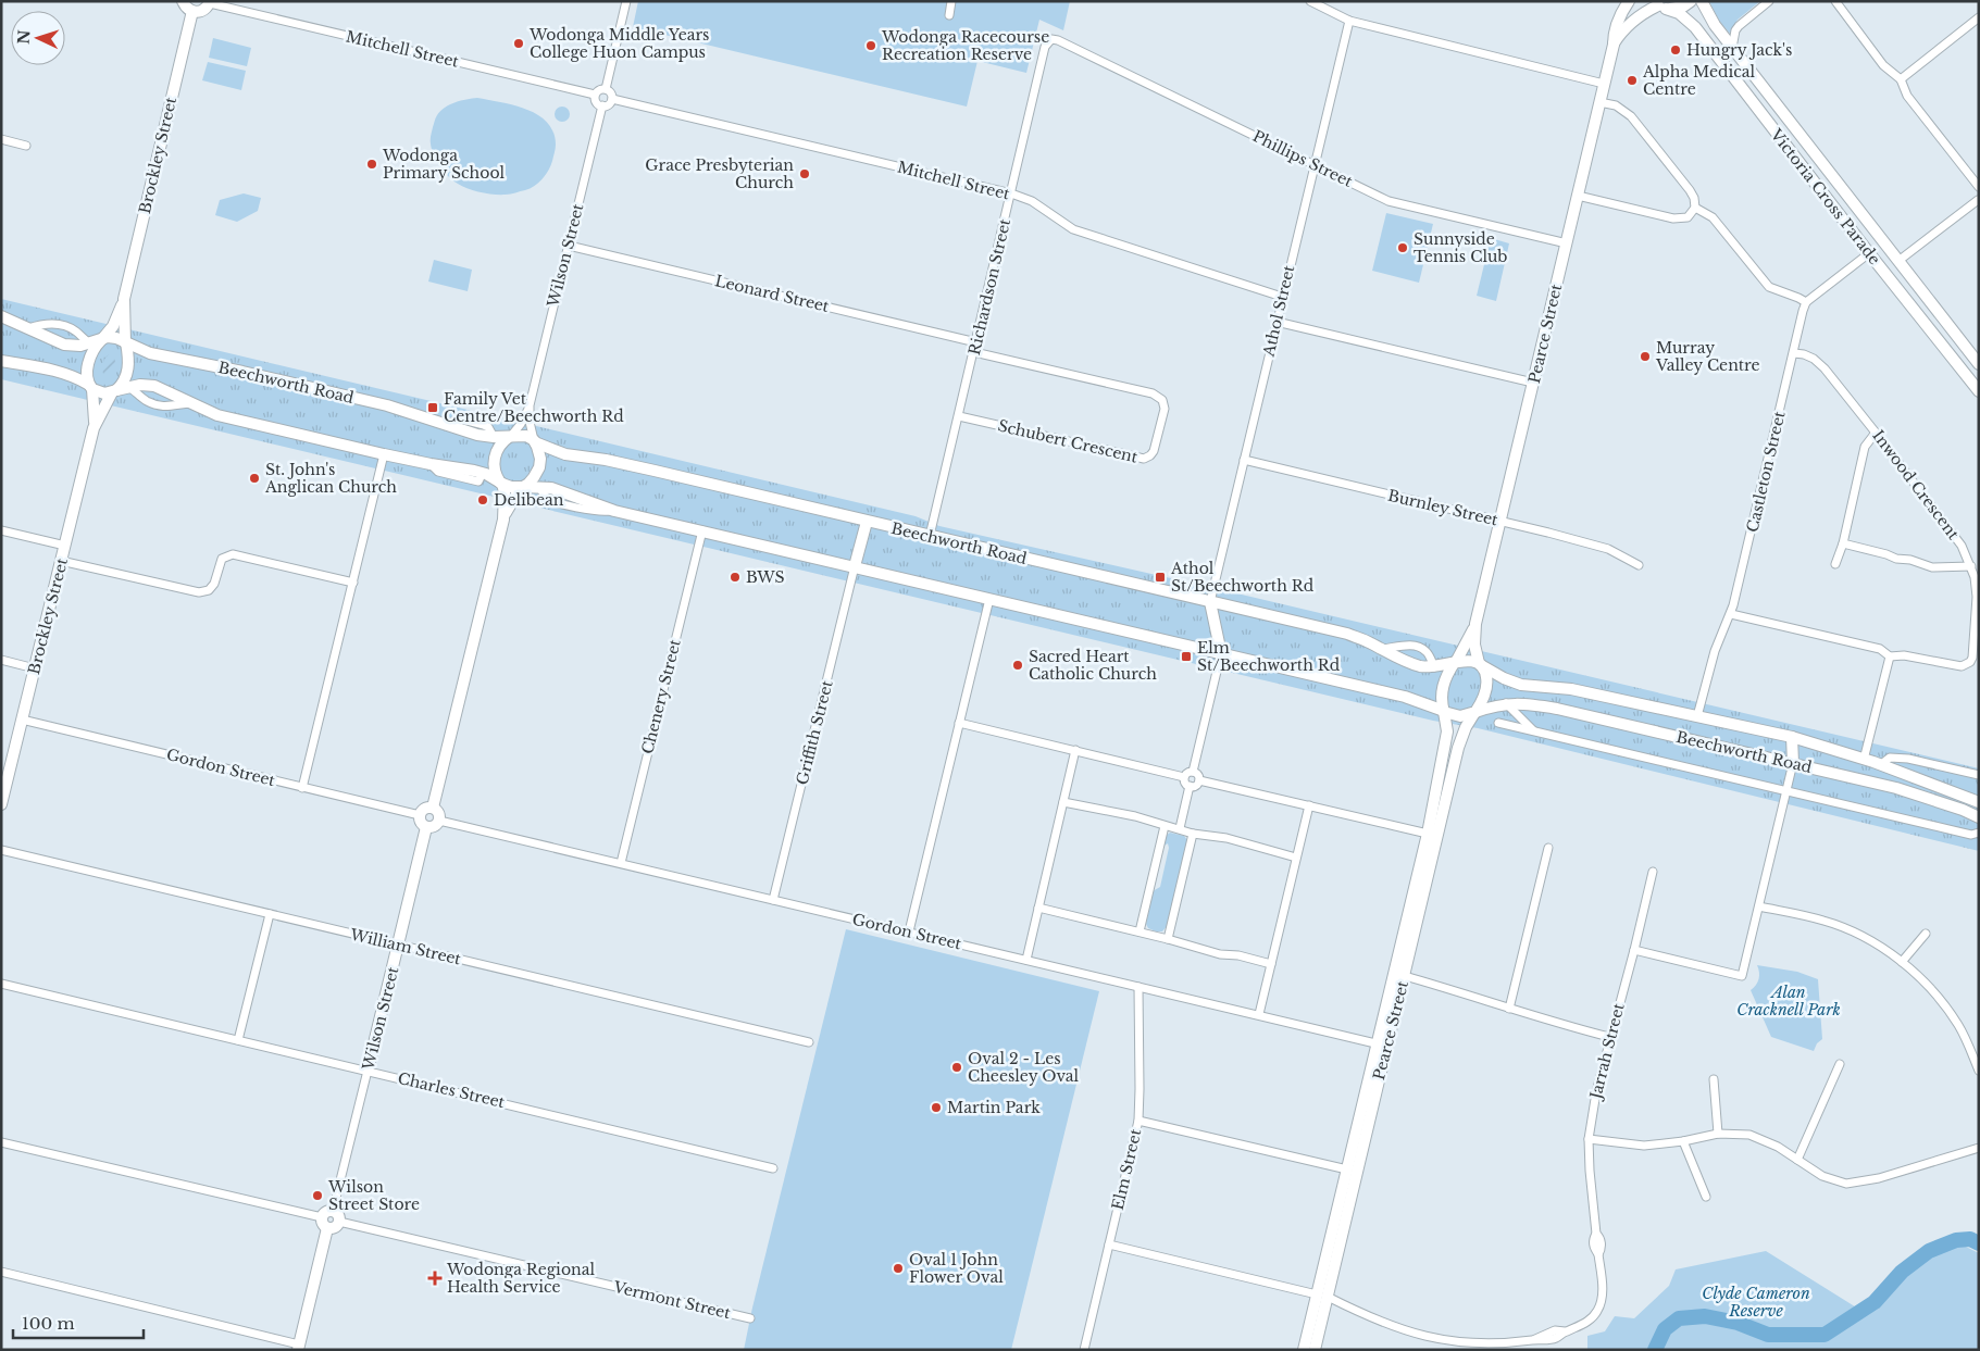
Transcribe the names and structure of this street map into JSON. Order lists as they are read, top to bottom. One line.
{"streets":{"main road":["Brockley Street","Victoria Cross Parade","Wilson Street","Pearce Street","Beechworth Road"],"street":["Mitchell Street","Phillips Street","Richardson Street","Leonard Street","Athol Street","Schubert Crescent","Castleton Street","Inwood Crescent","Burnley Street","Chenery Street","Griffith Street","Gordon Street","William Street","Jarrah Street","Charles Street","Elm Street","Vermont Street"]},"crossings":[["Mitchell Street","Wilson Street"],["Mitchell Street","Richardson Street"],["Mitchell Street","Athol Street"],["Brockley Street","Beechworth Road"],["Brockley Street","Gordon Street"],["Phillips Street","Richardson Street"],["Phillips Street","Athol Street"],["Phillips Street","Pearce Street"],["Victoria Cross Parade","Pearce Street"],["Wilson Street","Leonard Street"],["Wilson Street","Beechworth Road"],["Wilson Street","Gordon Street"],["Wilson Street","William Street"],["Wilson Street","Charles Street"],["Wilson Street","Vermont Street"],["Richardson Street","Leonard Street"],["Richardson Street","Beechworth Road"],["Richardson Street","Schubert Crescent"],["Athol Street","Beechworth Road"],["Athol Street","Burnley Street"],["Pearce Street","Beechworth Road"],["Pearce Street","Burnley Street"],["Pearce Street","Gordon Street"],["Pearce Street","Jarrah Street"],["Beechworth Road","Castleton Street"],["Castleton Street","Inwood Crescent"],["Chenery Street","Gordon Street"],["Griffith Street","Gordon Street"],["Gordon Street","Elm Street"],["Jarrah Street","Elm Street"]],"parks":["Alan Cracknell Park","Clyde Cameron Reserve"],"places":{"other":["Wodonga Middle Years College Huon Campus","Wodonga Racecourse Recreation Reserve","Hungry Jack's","Alpha Medical Centre","Wodonga Primary School","Grace Presbyterian Church","Sunnyside Tennis Club","Murray Valley Centre","St. John's Anglican Church","Delibean","BWS","Sacred Heart Catholic Church","Oval 2 - Les Cheesley Oval","Martin Park","Wilson Street Store","Oval 1 John Flower Oval"],"transit":["Family Vet Centre/Beechworth Rd","Athol St/Beechworth Rd","Elm St/Beechworth Rd"],"health":["Wodonga Regional Health Service"]},"scale_bar":"100 m","north":"left"}
